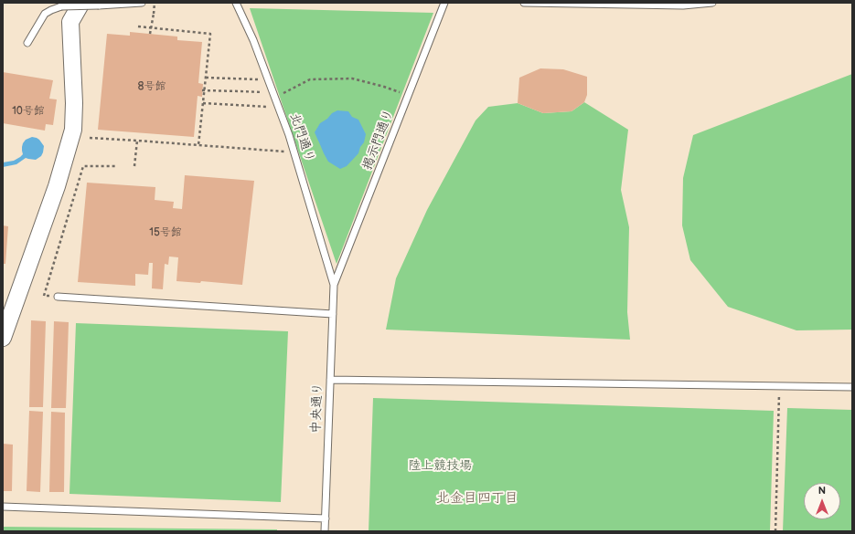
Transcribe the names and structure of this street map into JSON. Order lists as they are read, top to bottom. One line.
{"streets":{"lane":["北門通り","掲示門通り","中央通り"]},"crossings":[["北門通り","掲示門通り"],["北門通り","中央通り"],["掲示門通り","中央通り"]],"districts":["北金目四丁目"],"parks":["陸上競技場"],"house_numbers":["8号館","10号館","15号館"],"north":"top"}
